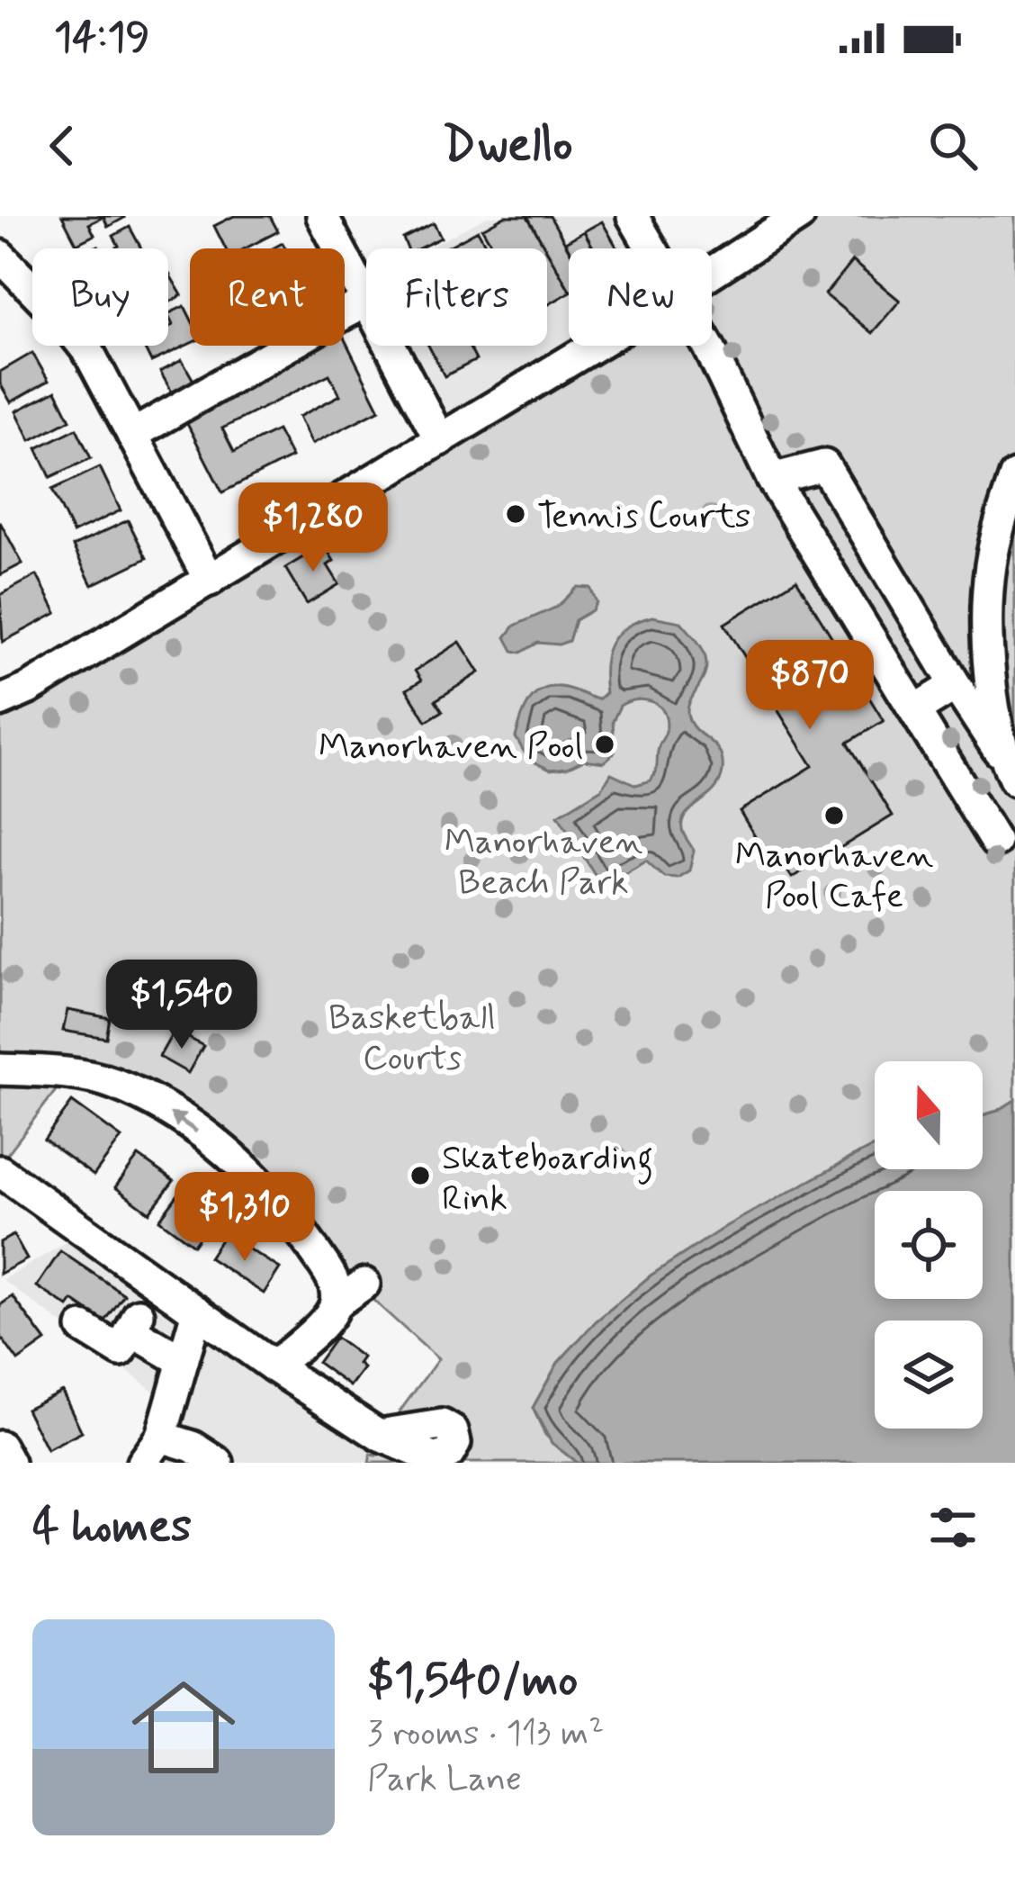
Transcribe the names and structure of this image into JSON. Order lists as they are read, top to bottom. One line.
{"parks":["Manorhaven Beach Park","Basketball Courts"],"places":["Tennis Courts","Manorhaven Pool","Manorhaven Pool Cafe","Skateboarding Rink"],"north":"top","page":{"status":"14:19","header":"Dwello","chip":["Buy","Rent","Filters","New"],"price":["$1,280","$870","$1,540","$1,310"],"heading":"4 homes","list":[{"name":"$1,540/mo","note":"3 rooms · 113 m² · Park Lane"}]}}
